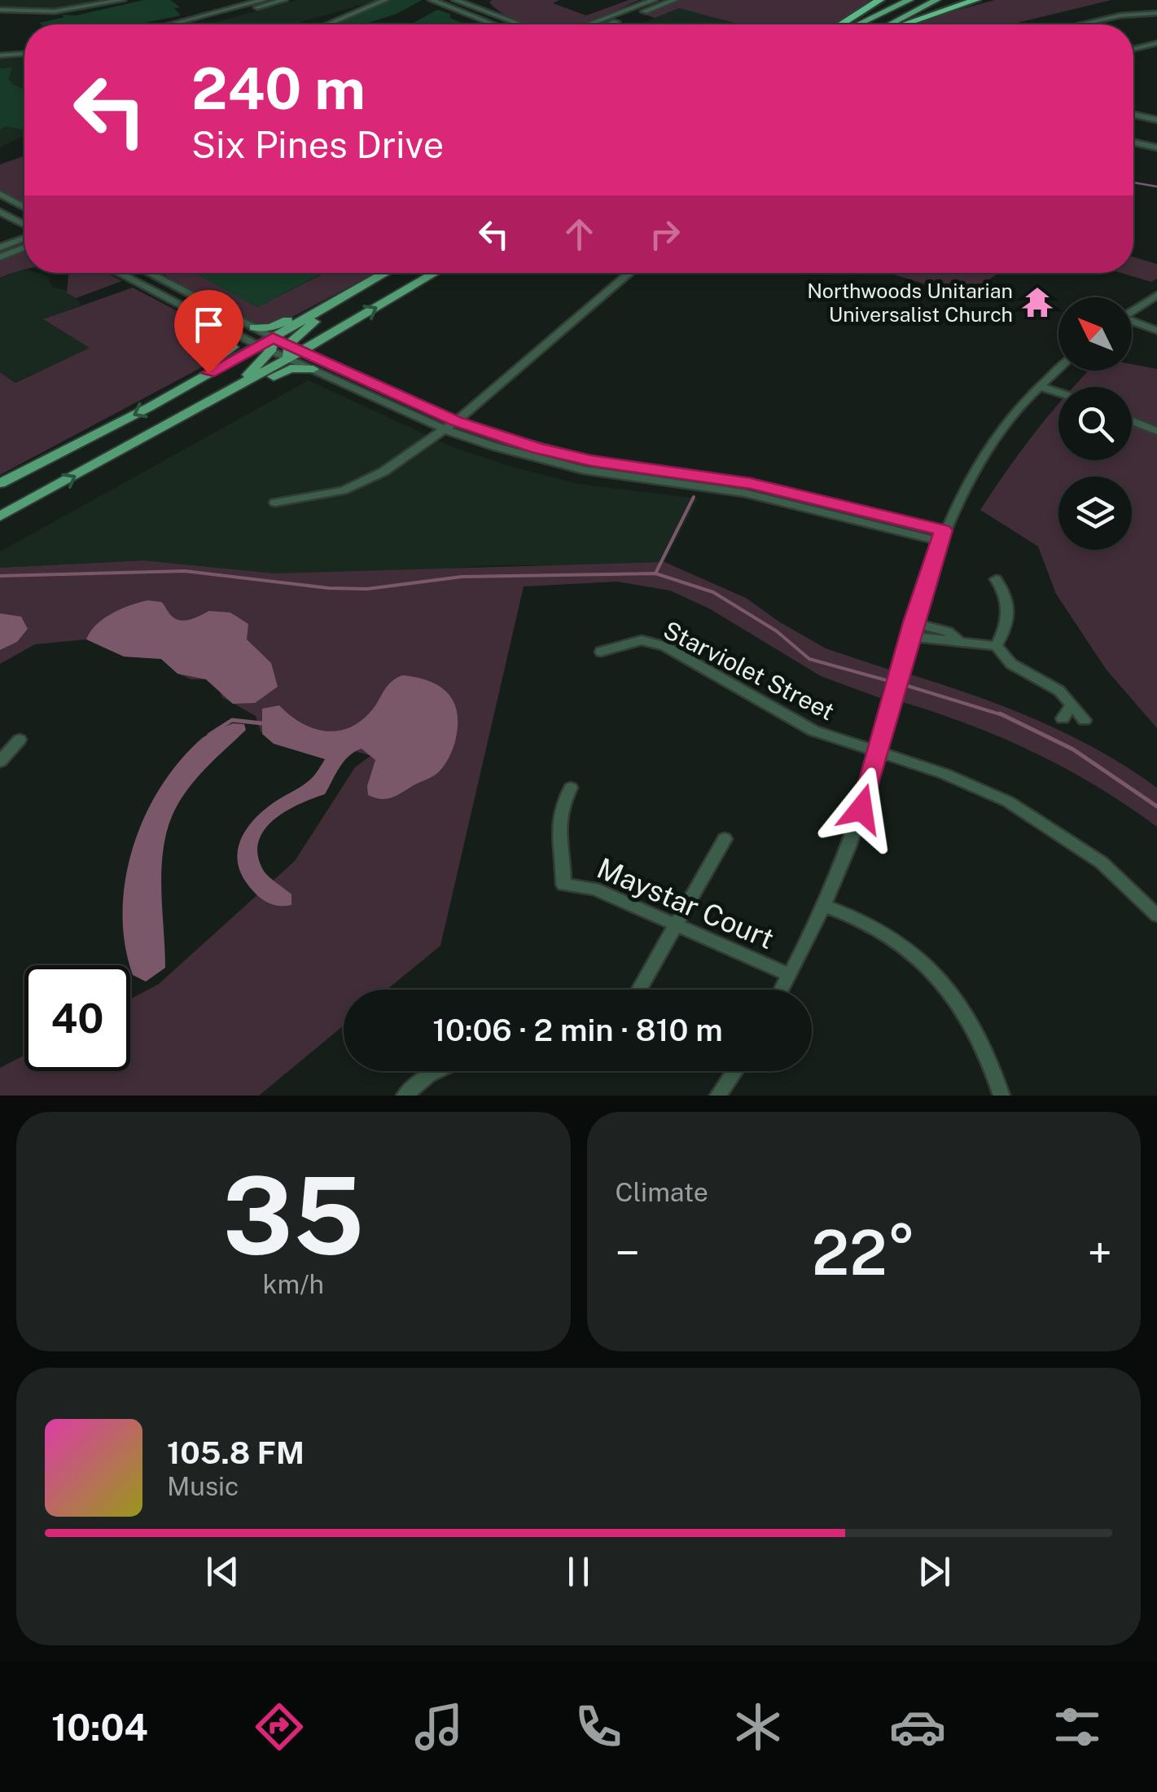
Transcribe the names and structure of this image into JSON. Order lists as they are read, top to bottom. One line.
{"streets":{"street":["Starviolet Street","Maystar Court"]},"places":{"temple":["Northwoods Unitarian Universalist Church"]},"north":"top left","page":{"turn":["240 m","Six Pines Drive"],"limit":"40","trip":"10:06 · 2 min · 810 m","tile":[["35","km/h"],"Climate"],"heat":["−","22°","+"],"song":["105.8 FM","Music"],"tabs":"10:04"}}
